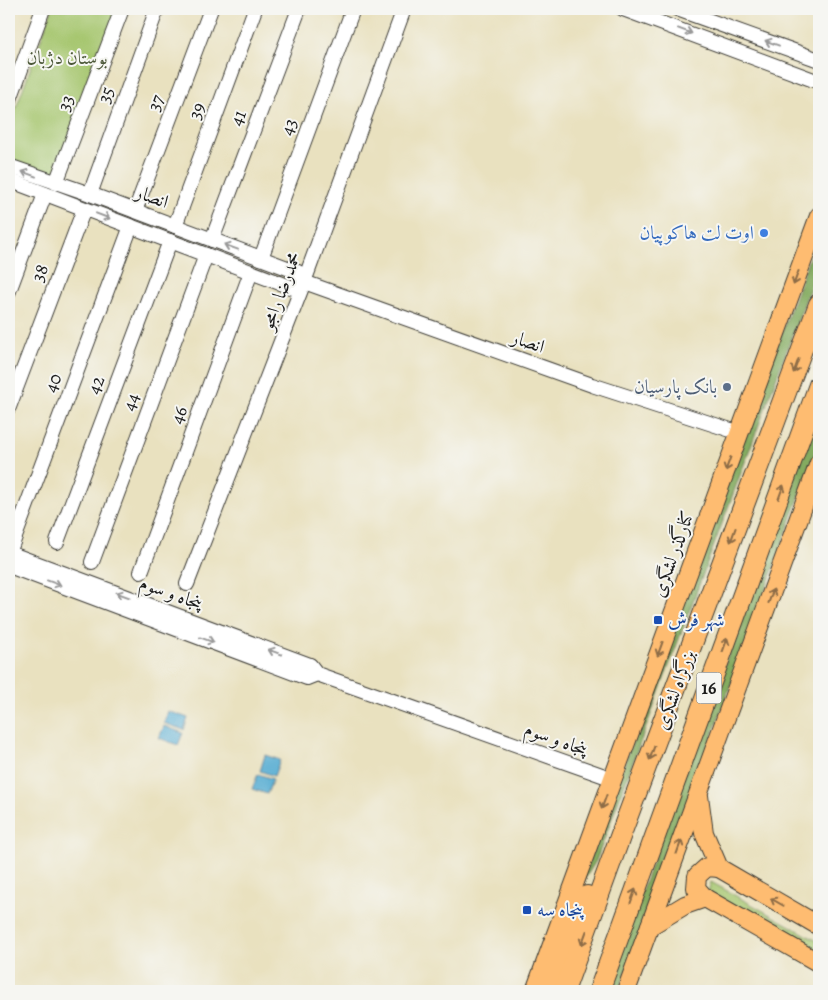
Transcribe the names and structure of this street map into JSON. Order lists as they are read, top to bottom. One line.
{"streets":{"highway":["16","بزرگراه لشگری"],"main road":["کنارگذر لشگری"],"street":["35","33","37","39","41","43","انصار","38","محمدرضا رامجو","40","42","44","46","پنجاه و سوم"]},"crossings":[["35","انصار"],["33","انصار"],["37","انصار"],["39","انصار"],["41","انصار"],["43","انصار"],["انصار","38"],["انصار","محمدرضا رامجو"],["انصار","40"],["انصار","42"],["انصار","44"],["انصار","46"],["انصار","کنارگذر لشگری"],["40","پنجاه و سوم"],["کنارگذر لشگری","پنجاه و سوم"]],"parks":["بوستان دژبان"],"places":{"other":["اوت لت هاکوپیان","بانک پارسیان"],"transit":["شهر فرش","پنجاه سه"]}}
